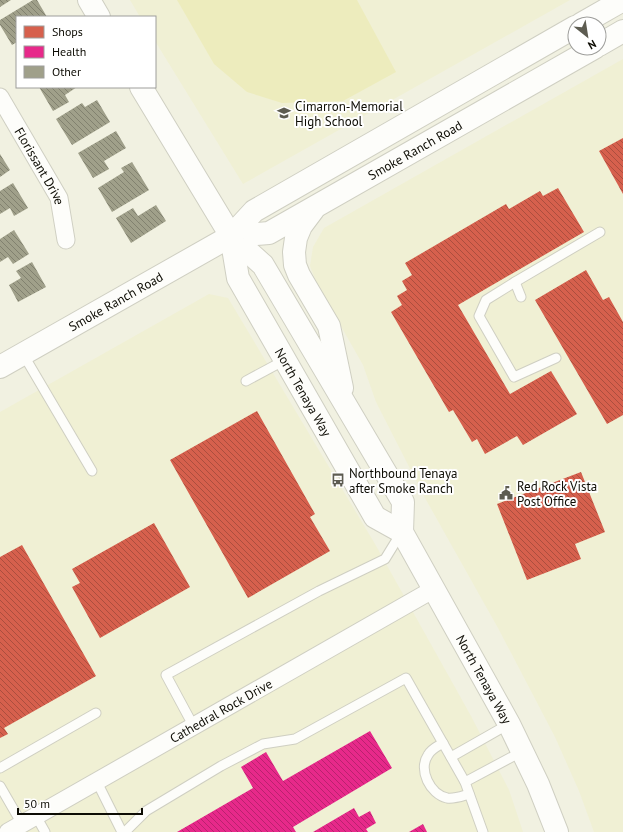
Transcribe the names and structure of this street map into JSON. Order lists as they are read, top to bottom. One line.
{"streets":{"main road":["Smoke Ranch Road","North Tenaya Way"],"street":["Florissant Drive","Cathedral Rock Drive"]},"crossings":[["Smoke Ranch Road","North Tenaya Way"],["North Tenaya Way","Cathedral Rock Drive"]],"places":{"school or university":["Cimarron-Memorial High School"],"bus stop":["Northbound Tenaya after Smoke Ranch"],"public building":["Red Rock Vista Post Office"]},"legend":["Shops","Health","Other"],"scale_bar":"50 m","north":"bottom right"}
